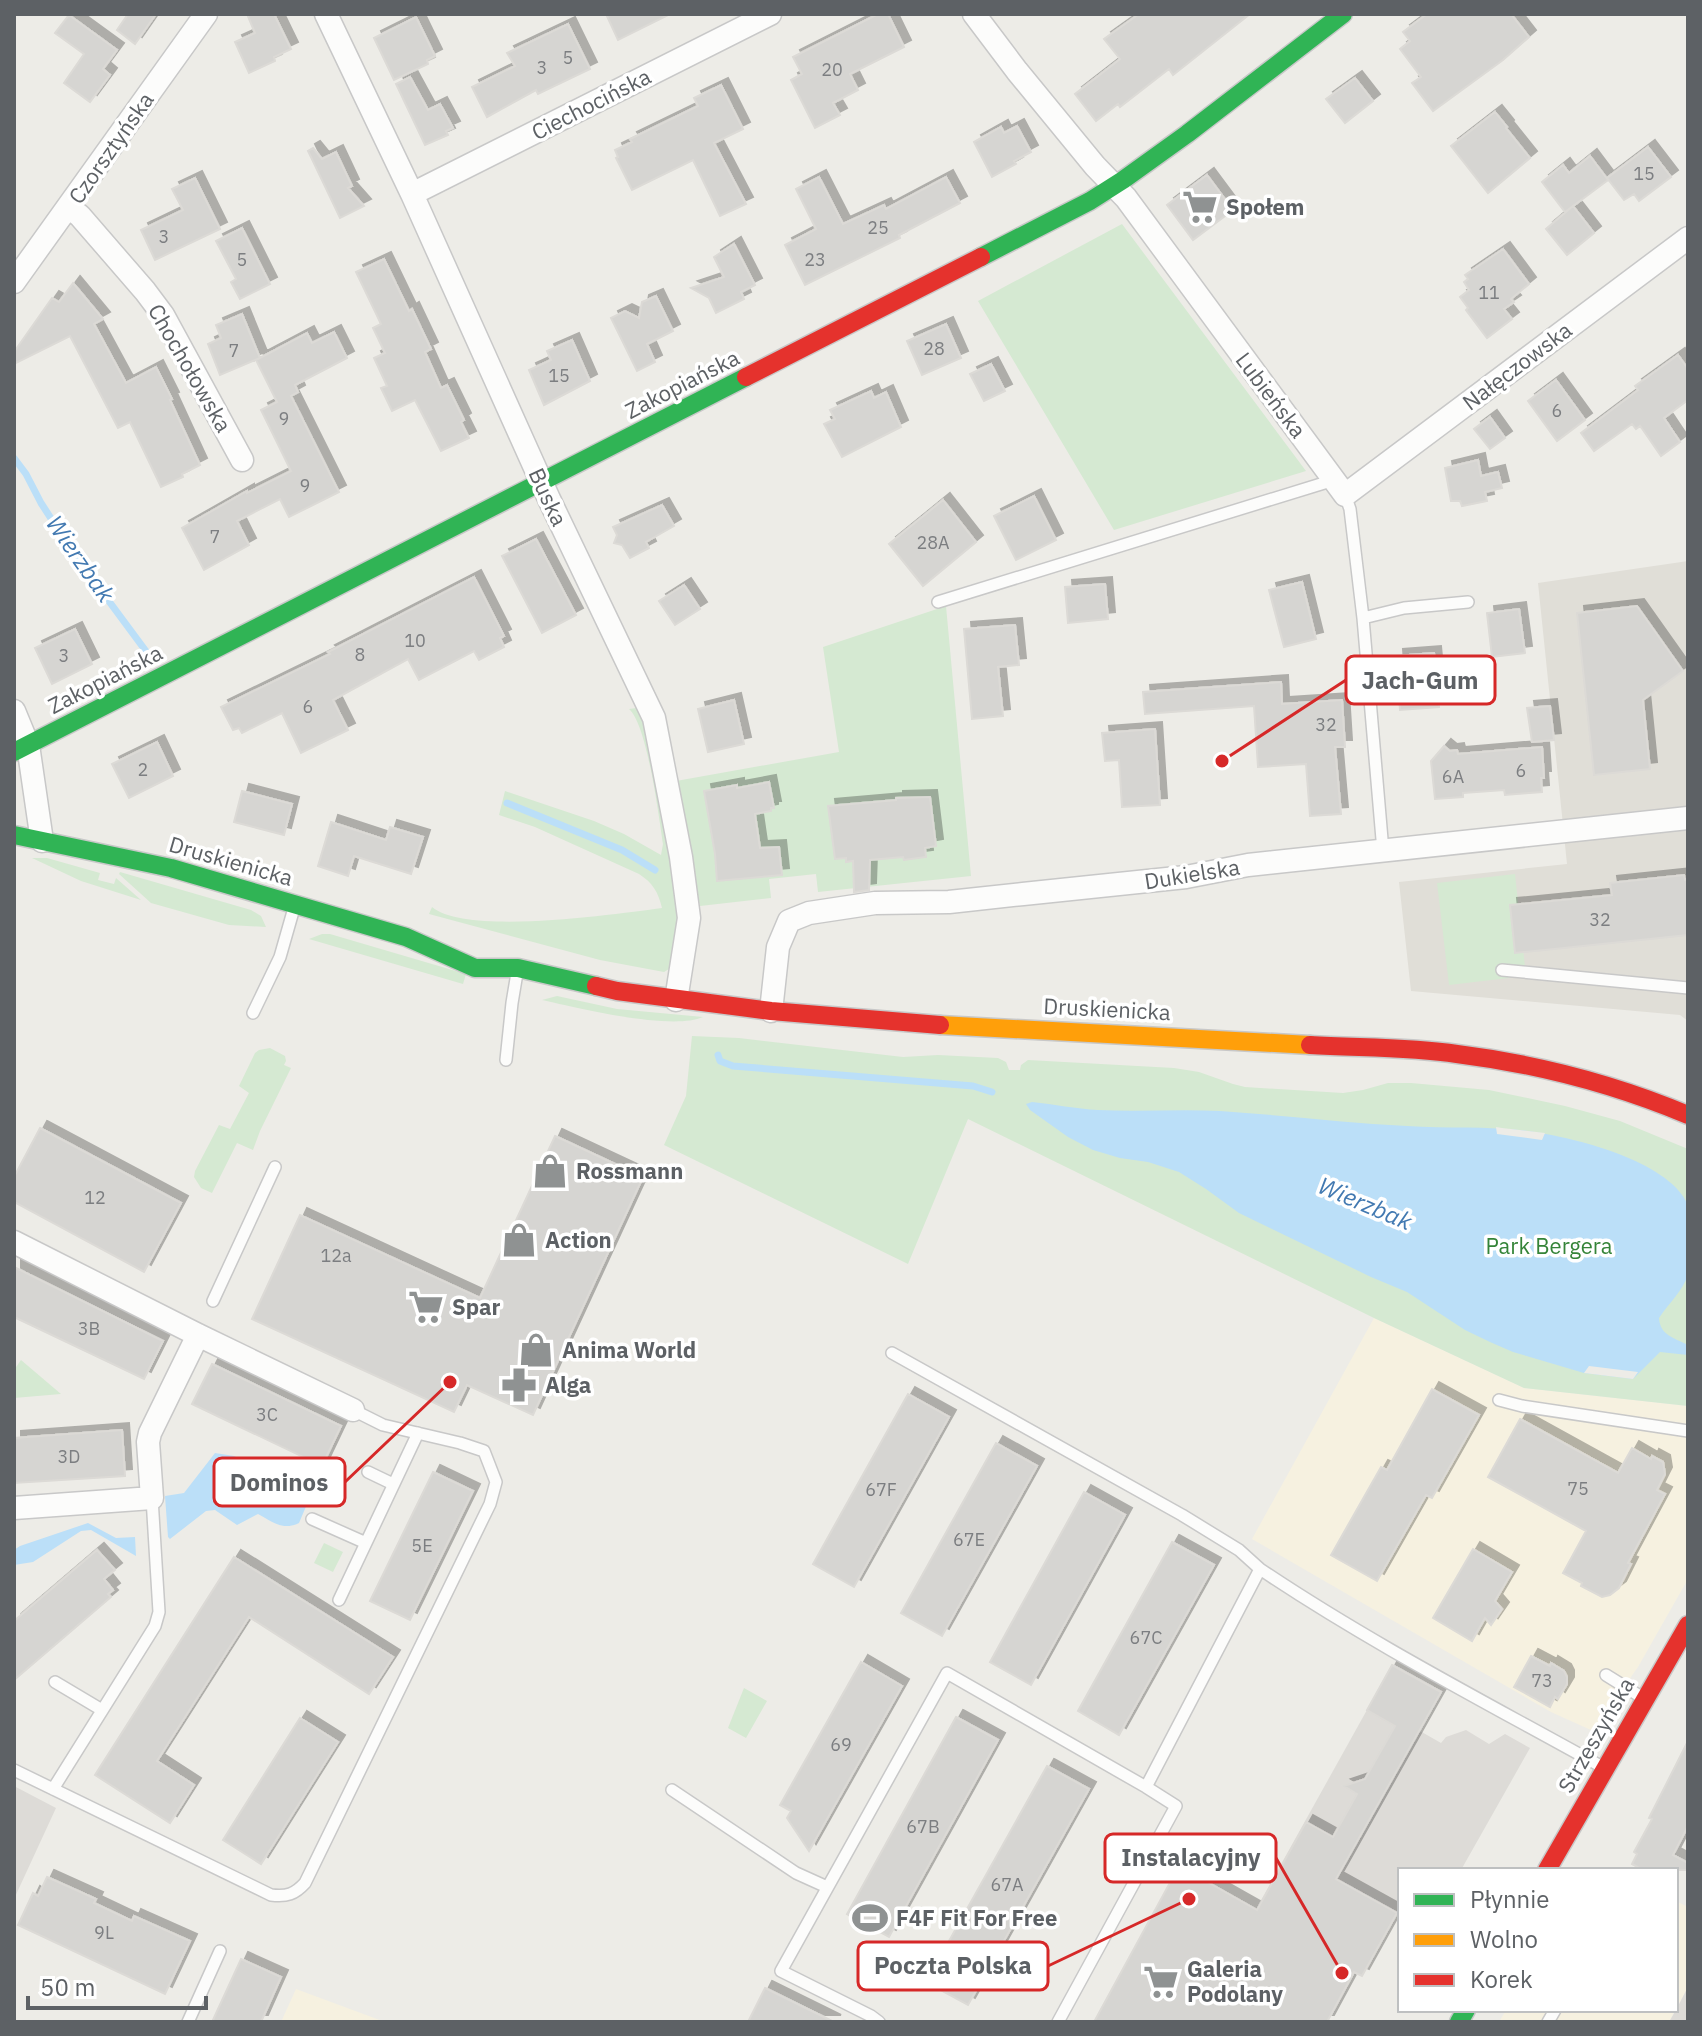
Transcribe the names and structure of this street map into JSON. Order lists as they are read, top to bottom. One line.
{"streets":{"street":["Ciechocińska","Czorsztyńska","Nałęczowska","Chochołowska","Zakopiańska","Lubieńska","Buska","Druskienicka","Dukielska","Strzeszyńska"]},"crossings":[["Ciechocińska","Buska"],["Czorsztyńska","Chochołowska"],["Nałęczowska","Lubieńska"],["Zakopiańska","Lubieńska"],["Zakopiańska","Buska"],["Lubieńska","Dukielska"],["Buska","Druskienicka"],["Druskienicka","Dukielska"]],"water":["Wierzbak"],"parks":["Park Bergera"],"places":{"supermarket":["Społem","Spar","Galeria Podolany"],"other":["Jach-Gum","Dominos","Poczta Polska","Instalacyjny"],"shop":["Rossmann","Action","Anima World"],"pharmacy":["Alga"],"sports":["F4F Fit For Free"]},"house_numbers":["5","3","20","15","25","3","5","23","11","28","7","15","6","9","9","7","28A","10","8","3","6","32","2","6","6A","32","12","12a","3B","3C","3D","75","67F","67E","5E","67C","73","69","67B","67A","9L"],"legend":["Płynnie","Wolno","Korek"],"scale_bar":"50 m"}
